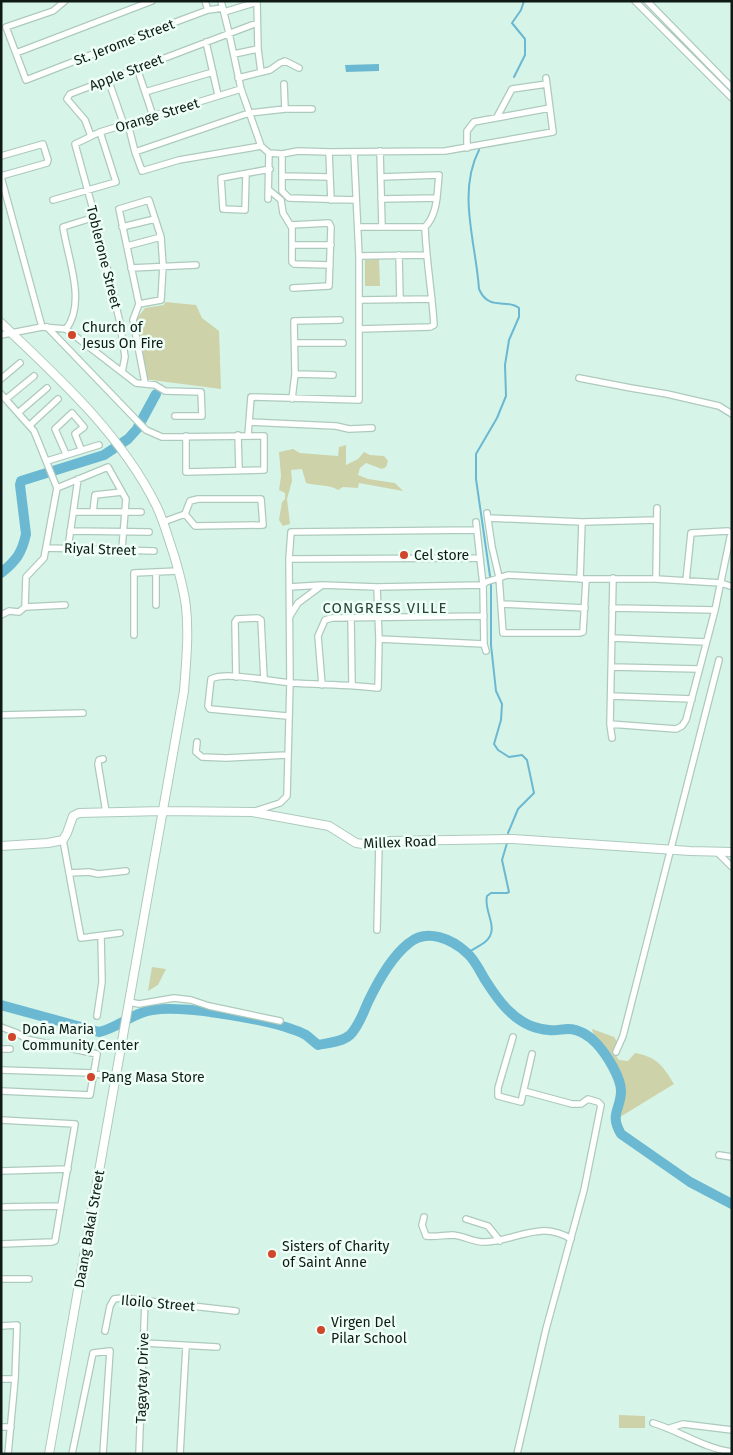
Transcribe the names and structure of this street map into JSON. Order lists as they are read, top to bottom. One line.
{"streets":{"street":["St. Jerome Street","Apple Street","Orange Street","Toblerone Street","Riyal Street","Millex Road","Daang Bakal Street","Iloilo Street","Tagaytay Drive"]},"crossings":[["Apple Street","Orange Street"],["Orange Street","Toblerone Street"],["Millex Road","Daang Bakal Street"],["Iloilo Street","Tagaytay Drive"]],"districts":["CONGRESS VILLE"],"places":["Church of Jesus On Fire","Cel store","Doña Maria Community Center","Pang Masa Store","Sisters of Charity of Saint Anne","Virgen Del Pilar School"]}
